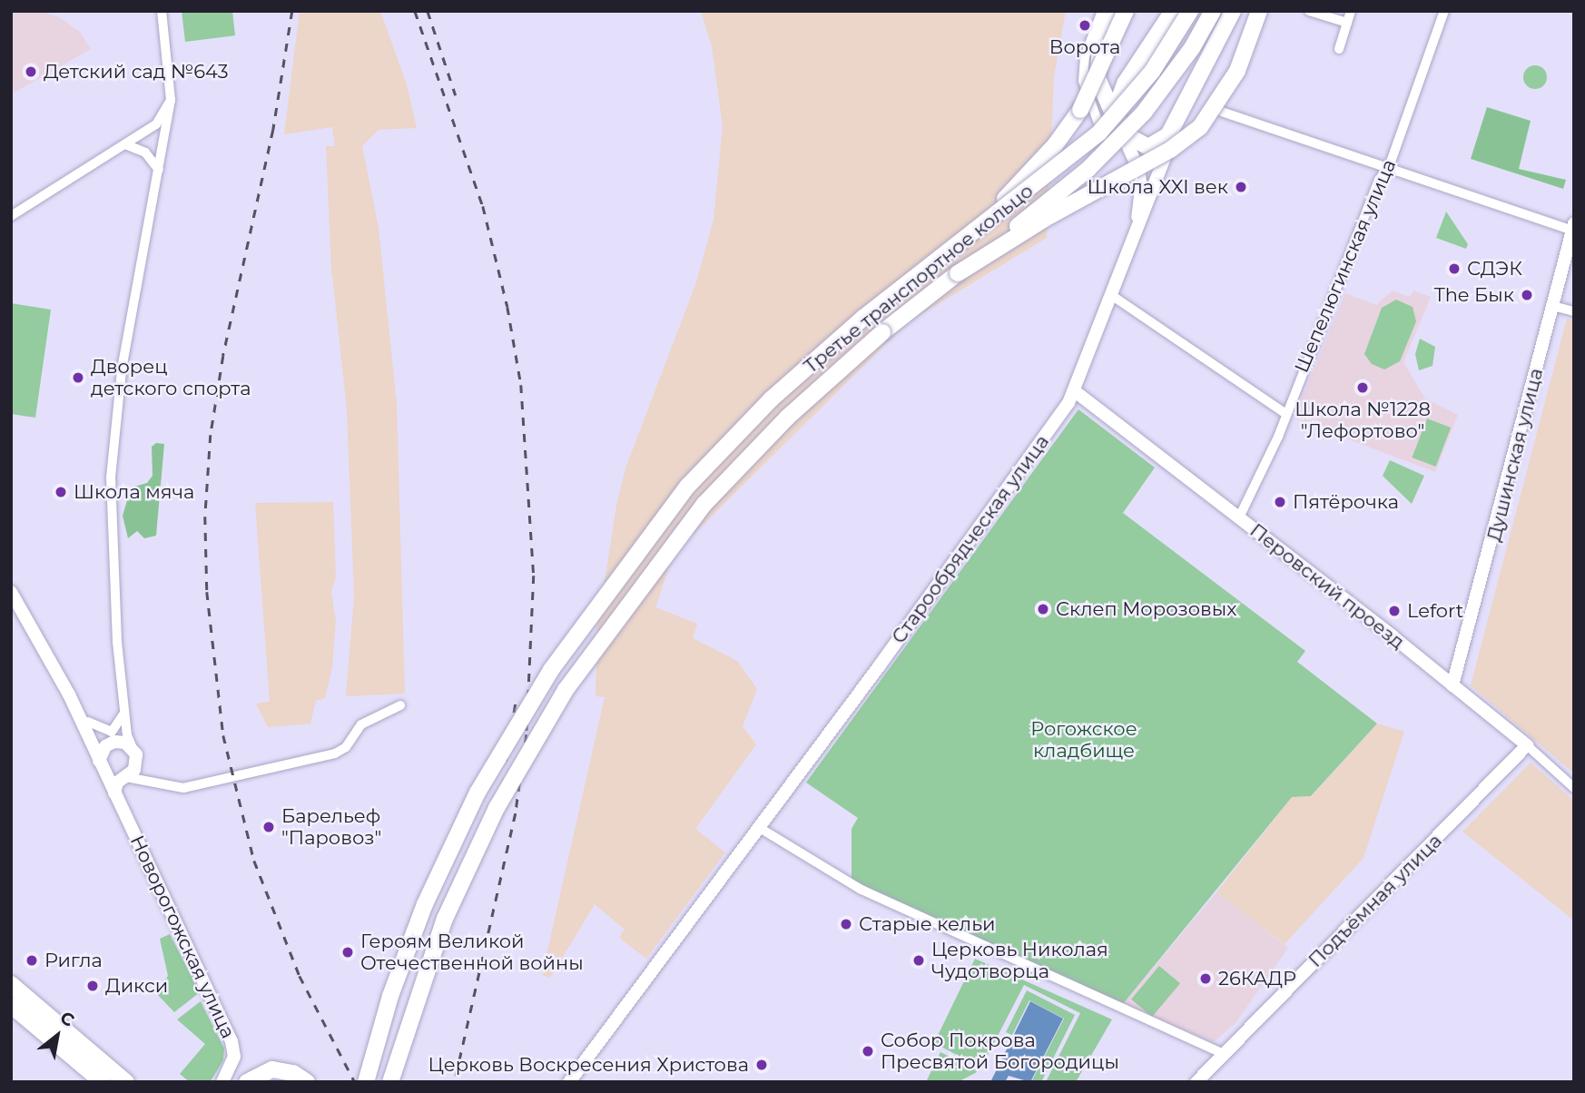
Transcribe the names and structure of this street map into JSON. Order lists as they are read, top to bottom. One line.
{"streets":{"main road":["Третье транспортное кольцо"],"street":["Шепелюгинская улица","Душинская улица","Старообрядческая улица","Перовский проезд","Подъёмная улица","Новорогожская улица"]},"crossings":[["Шепелюгинская улица","Перовский проезд"],["Душинская улица","Перовский проезд"],["Старообрядческая улица","Перовский проезд"],["Перовский проезд","Подъёмная улица"]],"parks":["Рогожское кладбище"],"places":["Ворота","Детский сад №643","Школа XXI век","СДЭК","The Бык","Дворец детского спорта","Школа №1228 \"Лефортово\"","Школа мяча","Пятёрочка","Склеп Морозовых","Lefort","Барельеф \"Паровоз\"","Старые кельи","Героям Великой Отечественной войны","Ригла","Церковь Николая Чудотворца","26КАДР","Дикси","Собор Покрова Пресвятой Богородицы","Церковь Воскресения Христова"],"north":"top right"}
